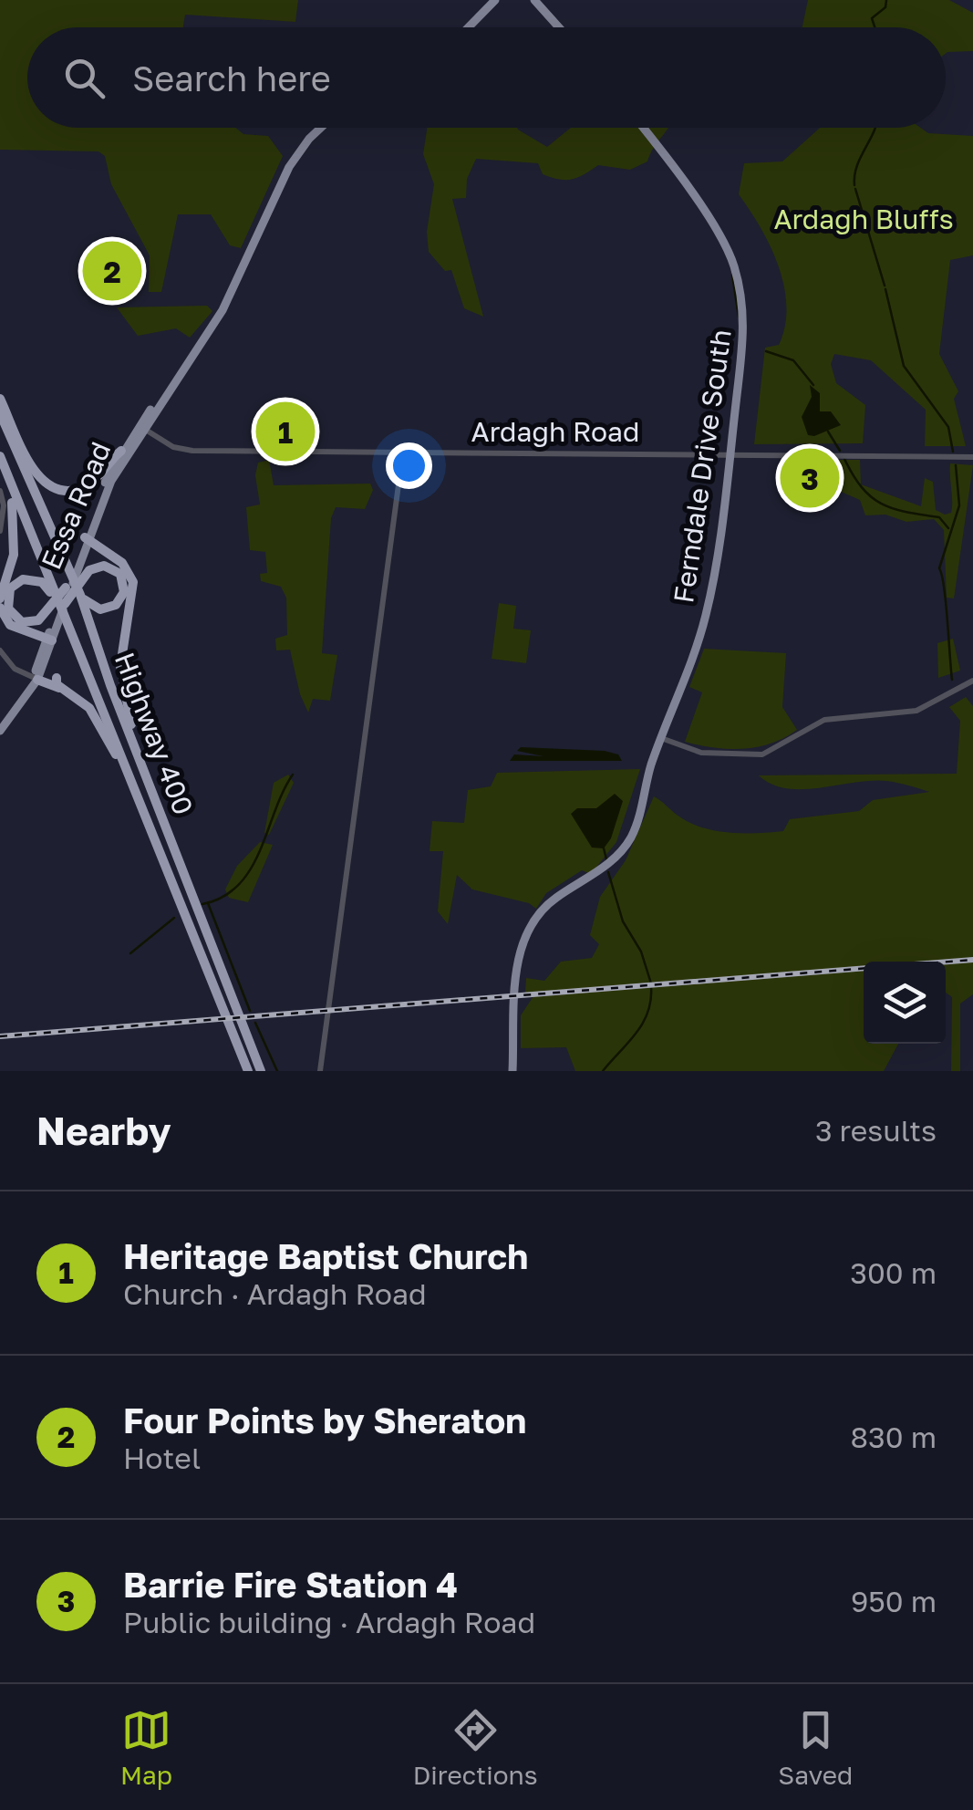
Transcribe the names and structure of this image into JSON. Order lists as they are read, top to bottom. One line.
{"streets":{"highway":["Highway 400"],"main road":["Ferndale Drive South","Essa Road"],"street":["Ardagh Road"]},"crossings":[["Ardagh Road","Ferndale Drive South"],["Ardagh Road","Essa Road"],["Essa Road","Highway 400"]],"parks":["Ardagh Bluffs"],"page":{"search":"Search here","pins":["2","1","3"],"heading":["Nearby","3 results"],"list":[{"mark":"1","name":"Heritage Baptist Church","note":"Church · Ardagh Road","value":"300 m"},{"mark":"2","name":"Four Points by Sheraton","note":"Hotel","value":"830 m"},{"mark":"3","name":"Barrie Fire Station 4","note":"Public building · Ardagh Road","value":"950 m"}],"nav":["Map","Directions","Saved"]}}
